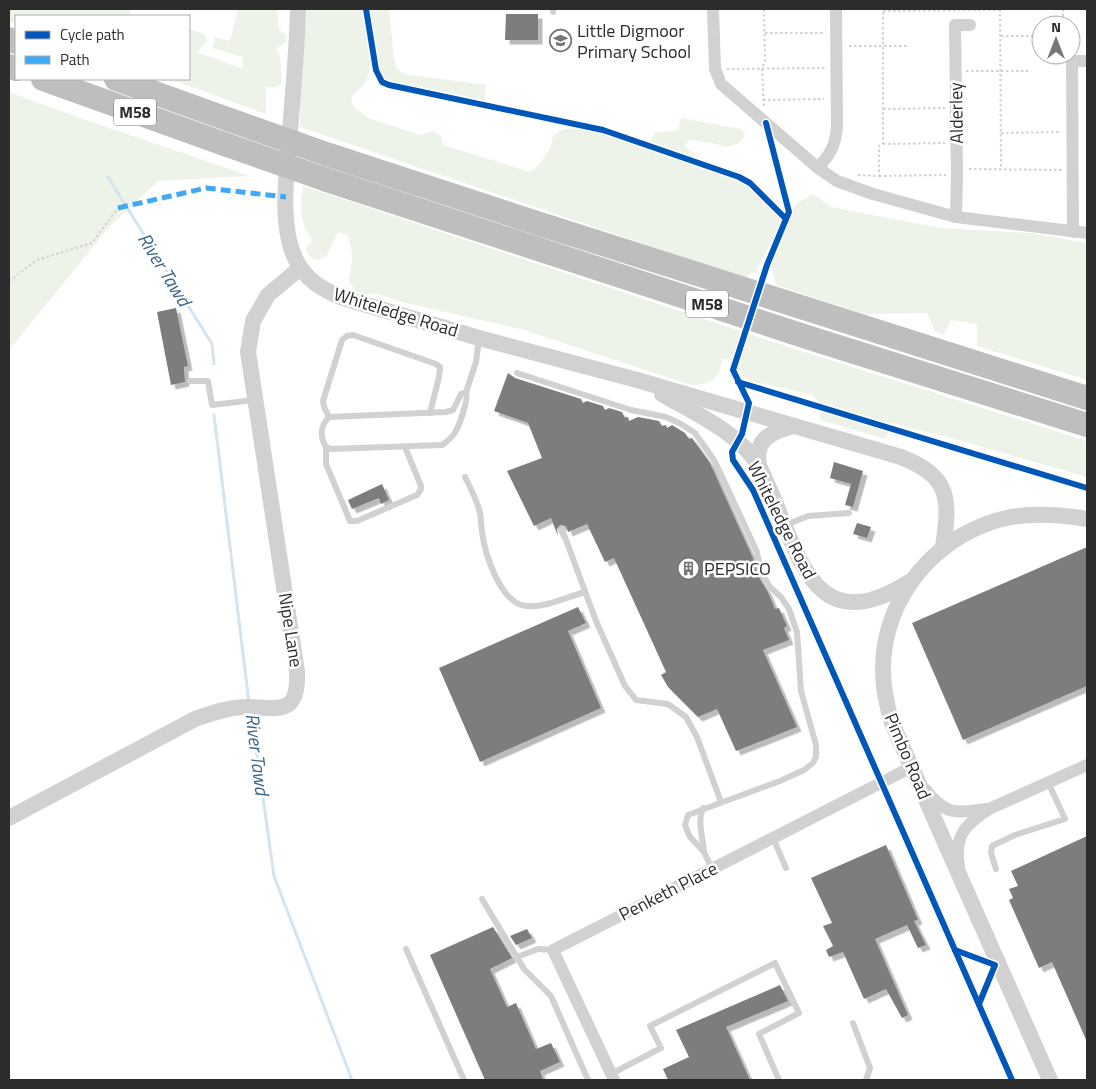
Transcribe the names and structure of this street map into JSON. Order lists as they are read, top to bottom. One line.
{"streets":{"highway":["M58"],"street":["Alderley","Whiteledge Road","Nipe Lane","Pimbo Road","Penketh Place"]},"crossings":[["Whiteledge Road","Nipe Lane"],["Whiteledge Road","Pimbo Road"],["Pimbo Road","Penketh Place"]],"water":["River Tawd"],"places":{"school or university":["Little Digmoor Primary School"],"building":["PEPSICO"]},"legend":["Cycle path","Path"],"north":"top"}
